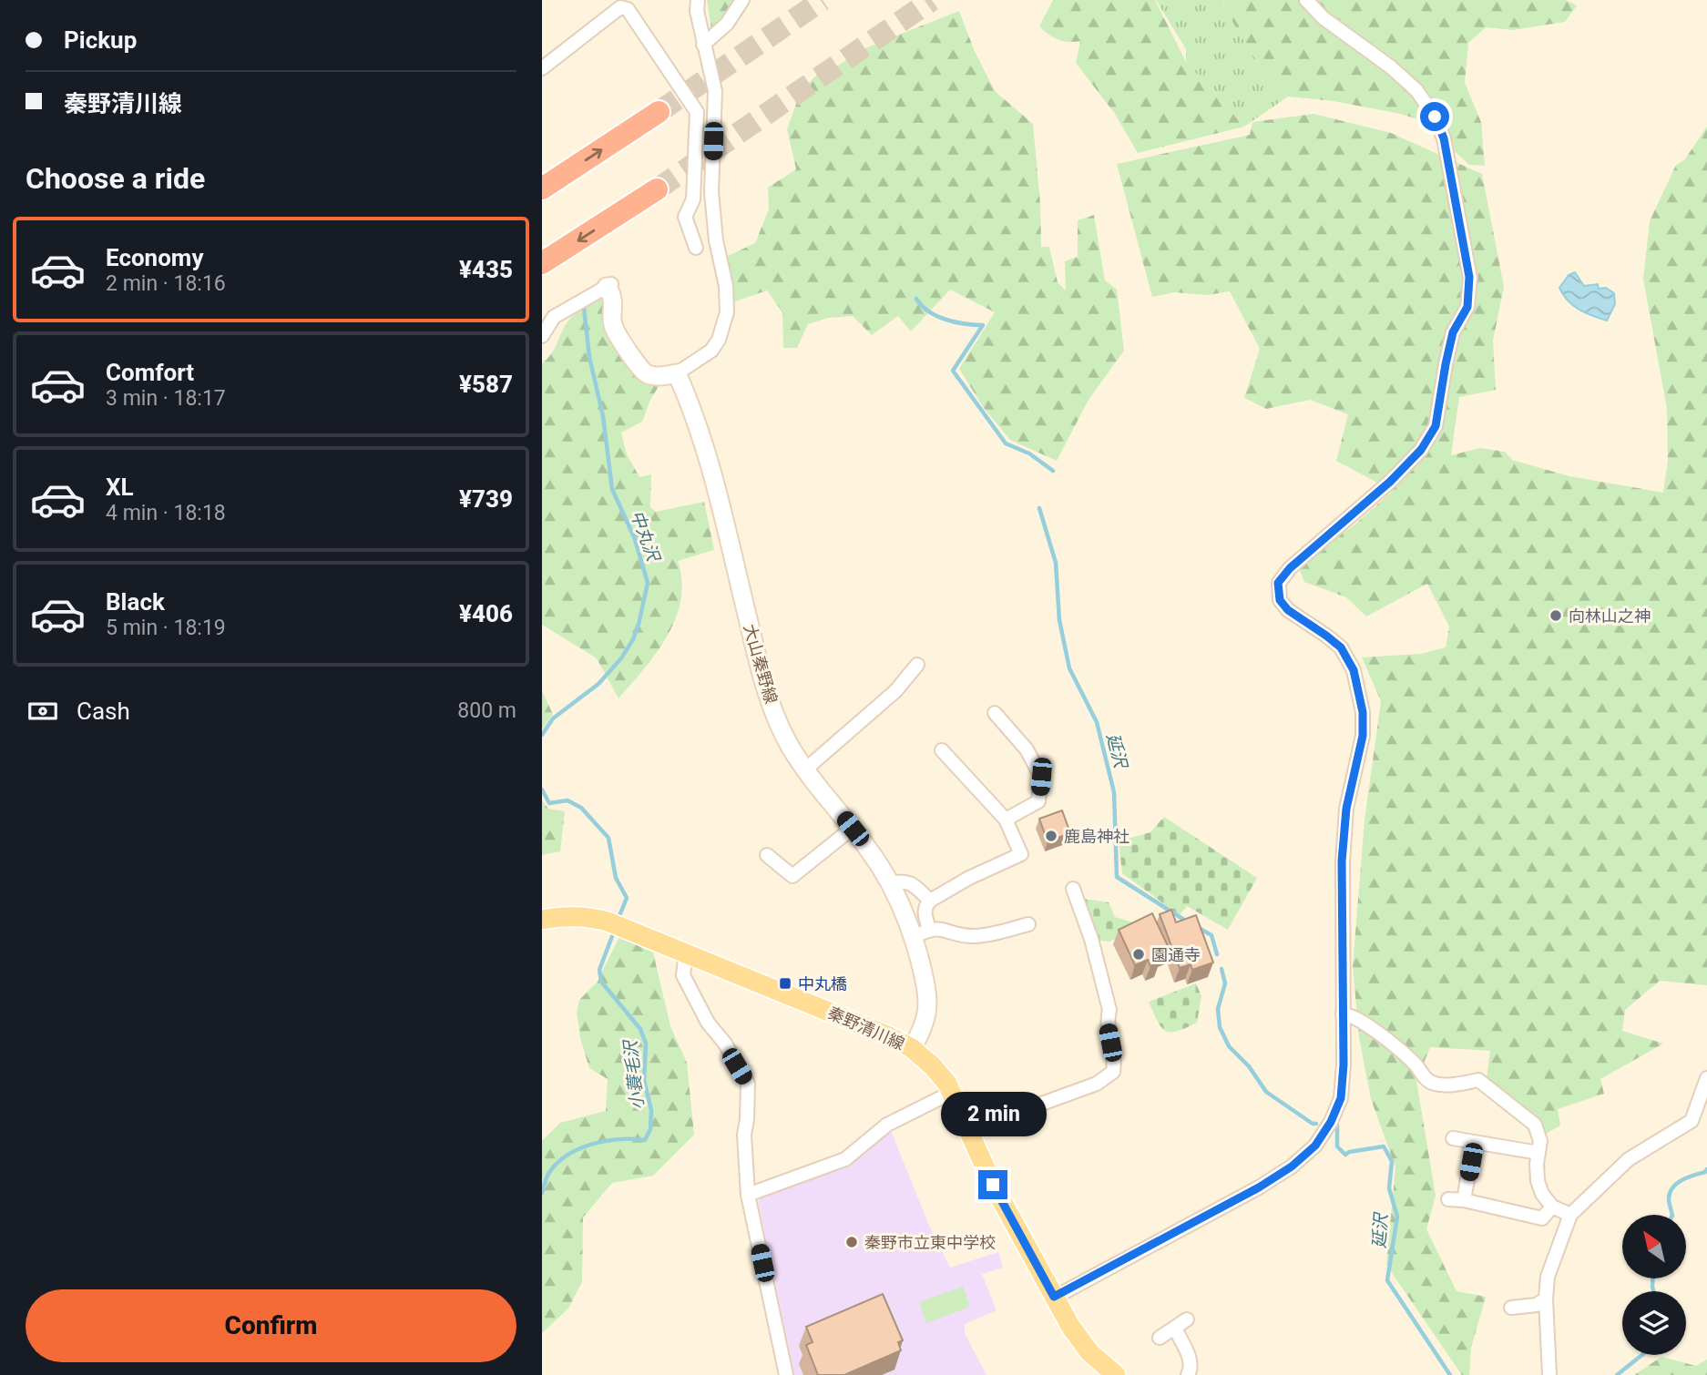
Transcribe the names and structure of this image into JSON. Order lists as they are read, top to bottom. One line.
{"streets":{"main road":["大山秦野線","秦野清川線"]},"crossings":[["大山秦野線","秦野清川線"]],"water":["中丸沢","延沢","小蓑毛沢"],"places":{"other":["向林山之神","鹿島神社","園通寺","秦野市立東中学校"],"transit":["中丸橋"]},"north":"top left","page":{"banner":["Pickup","秦野清川線"],"heading":"Choose a ride","list":[{"name":"Economy","note":"2 min · 18:16","value":"¥435"},{"name":"Comfort","note":"3 min · 18:17","value":"¥587"},{"name":"XL","note":"4 min · 18:18","value":"¥739"},{"name":"Black","note":"5 min · 18:19","value":"¥406"}],"pay":["Cash","800 m"],"bubble":"2 min","buttons":"Confirm"}}
